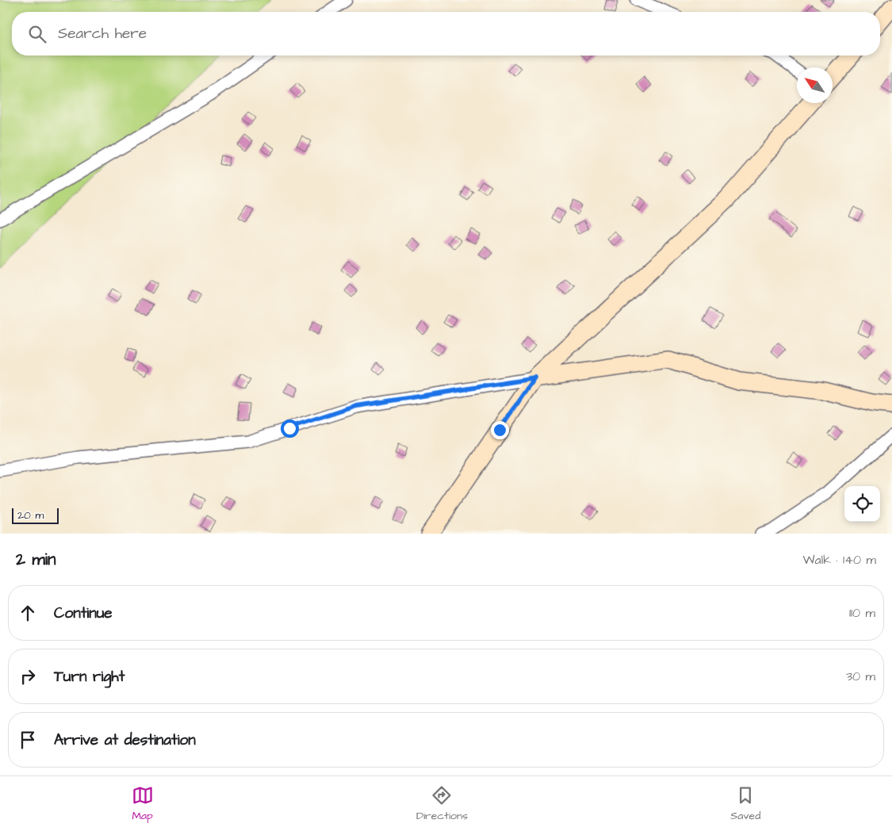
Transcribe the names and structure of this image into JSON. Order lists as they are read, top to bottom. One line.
{"scale_bar":"20 m","north":"top left","page":{"search":"Search here","scale":"20 m","heading":["2 min","Walk · 140 m"],"list":[["Continue","110 m"],["Turn right","30 m"],"Arrive at destination"],"nav":["Map","Directions","Saved"]}}
